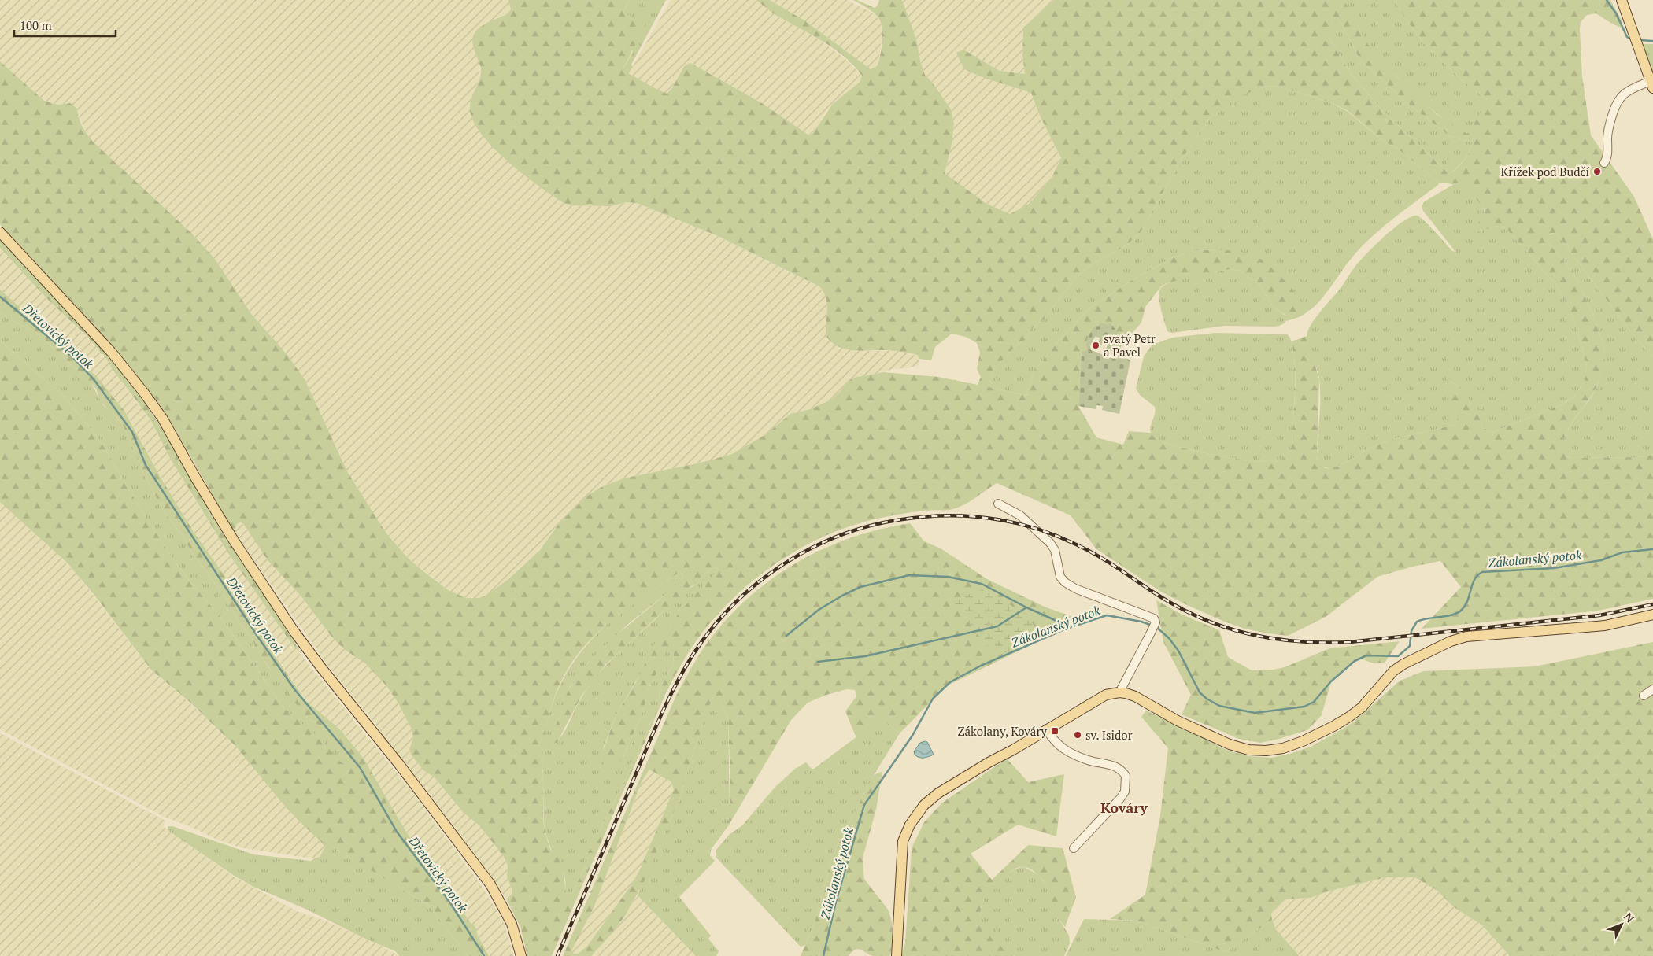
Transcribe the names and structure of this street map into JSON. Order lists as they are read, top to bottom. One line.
{"districts":["Kováry"],"water":["Dřetovický potok","Zákolanský potok"],"places":{"other":["Křížek pod Budčí","svatý Petr a Pavel","sv. Isidor"],"transit":["Zákolany, Kováry"]},"scale_bar":"100 m","north":"top right"}
